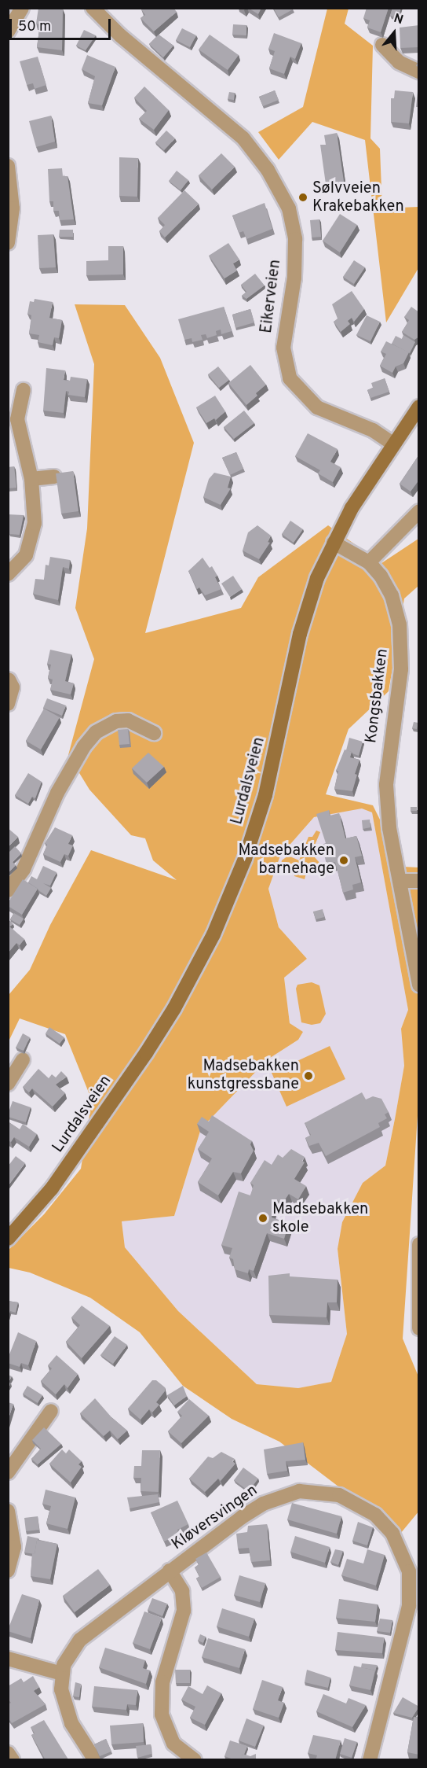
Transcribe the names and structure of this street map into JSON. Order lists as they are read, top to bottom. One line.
{"streets":{"main road":["Lurdalsveien"],"street":["Eikerveien","Kongsbakken","Kløversvingen"]},"crossings":[["Eikerveien","Lurdalsveien"],["Kongsbakken","Lurdalsveien"]],"places":["Sølvveien Krakebakken","Madsebakken barnehage","Madsebakken kunstgressbane","Madsebakken skole"],"scale_bar":"50 m","north":"top"}
